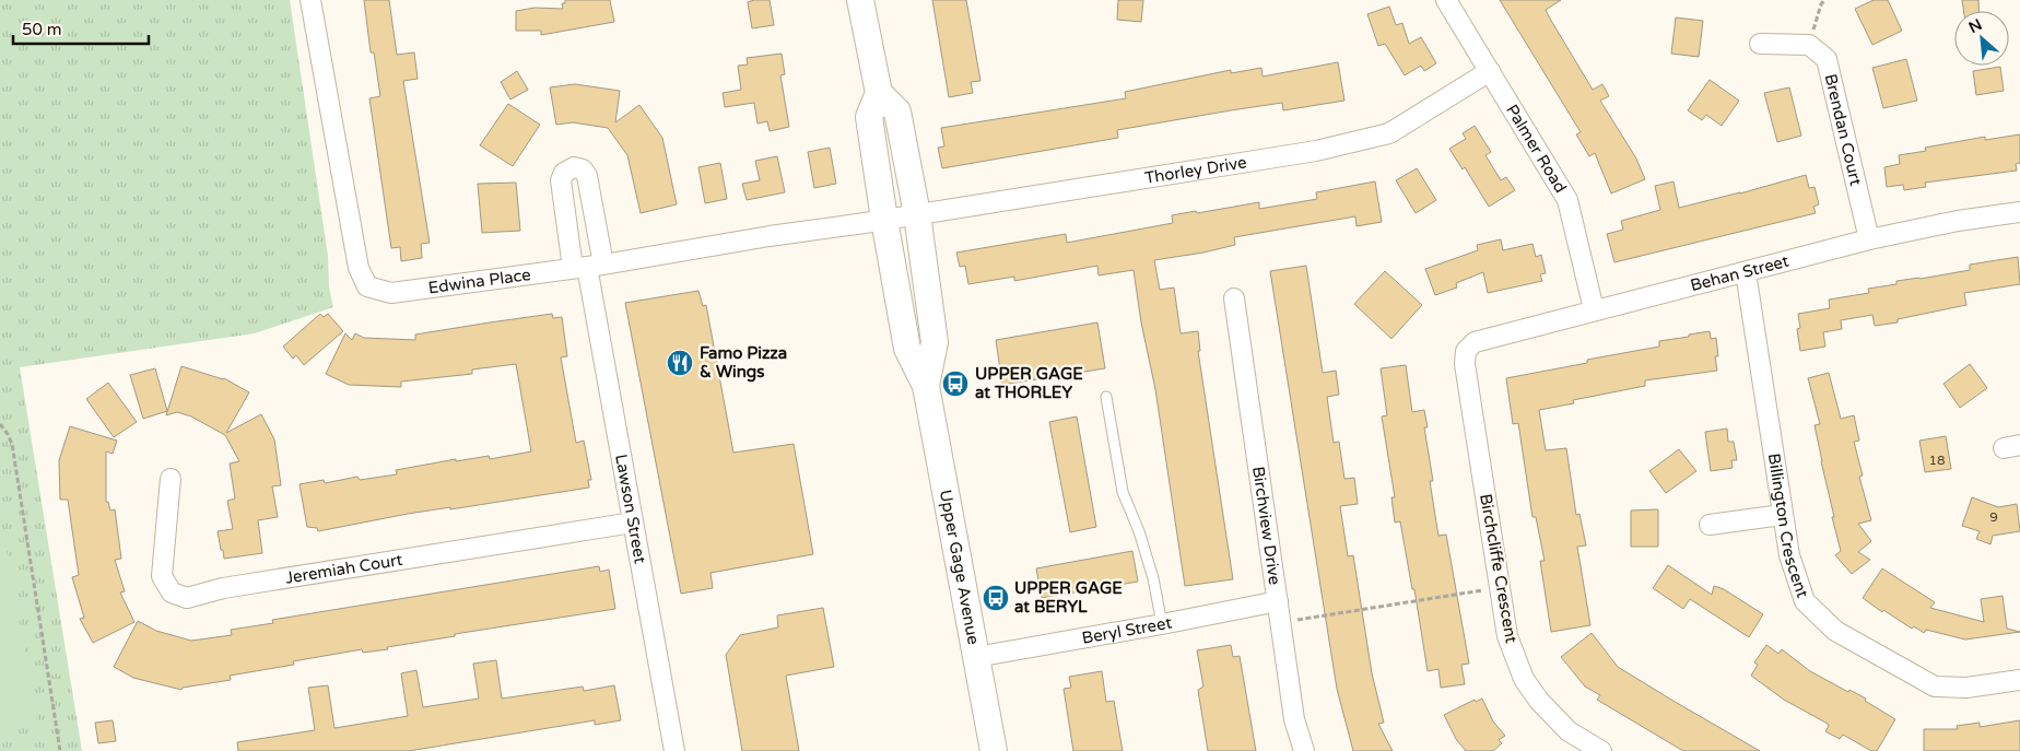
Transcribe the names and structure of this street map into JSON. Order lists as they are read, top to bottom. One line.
{"streets":{"main road":["Upper Gage Avenue"],"street":["Brendan Court","Palmer Road","Thorley Drive","Behan Street","Edwina Place","Lawson Street","Billington Crescent","Birchview Drive","Jeremiah Court","Birchcliffe Crescent","Beryl Street"]},"crossings":[["Brendan Court","Behan Street"],["Palmer Road","Thorley Drive"],["Palmer Road","Behan Street"],["Thorley Drive","Edwina Place"],["Thorley Drive","Upper Gage Avenue"],["Behan Street","Billington Crescent"],["Behan Street","Birchcliffe Crescent"],["Edwina Place","Lawson Street"],["Edwina Place","Upper Gage Avenue"],["Lawson Street","Jeremiah Court"],["Birchview Drive","Beryl Street"],["Upper Gage Avenue","Beryl Street"]],"places":{"restaurant":["Famo Pizza & Wings"],"bus stop":["UPPER GAGE at THORLEY","UPPER GAGE at BERYL"]},"house_numbers":["18","9"],"scale_bar":"50 m","north":"top left"}
